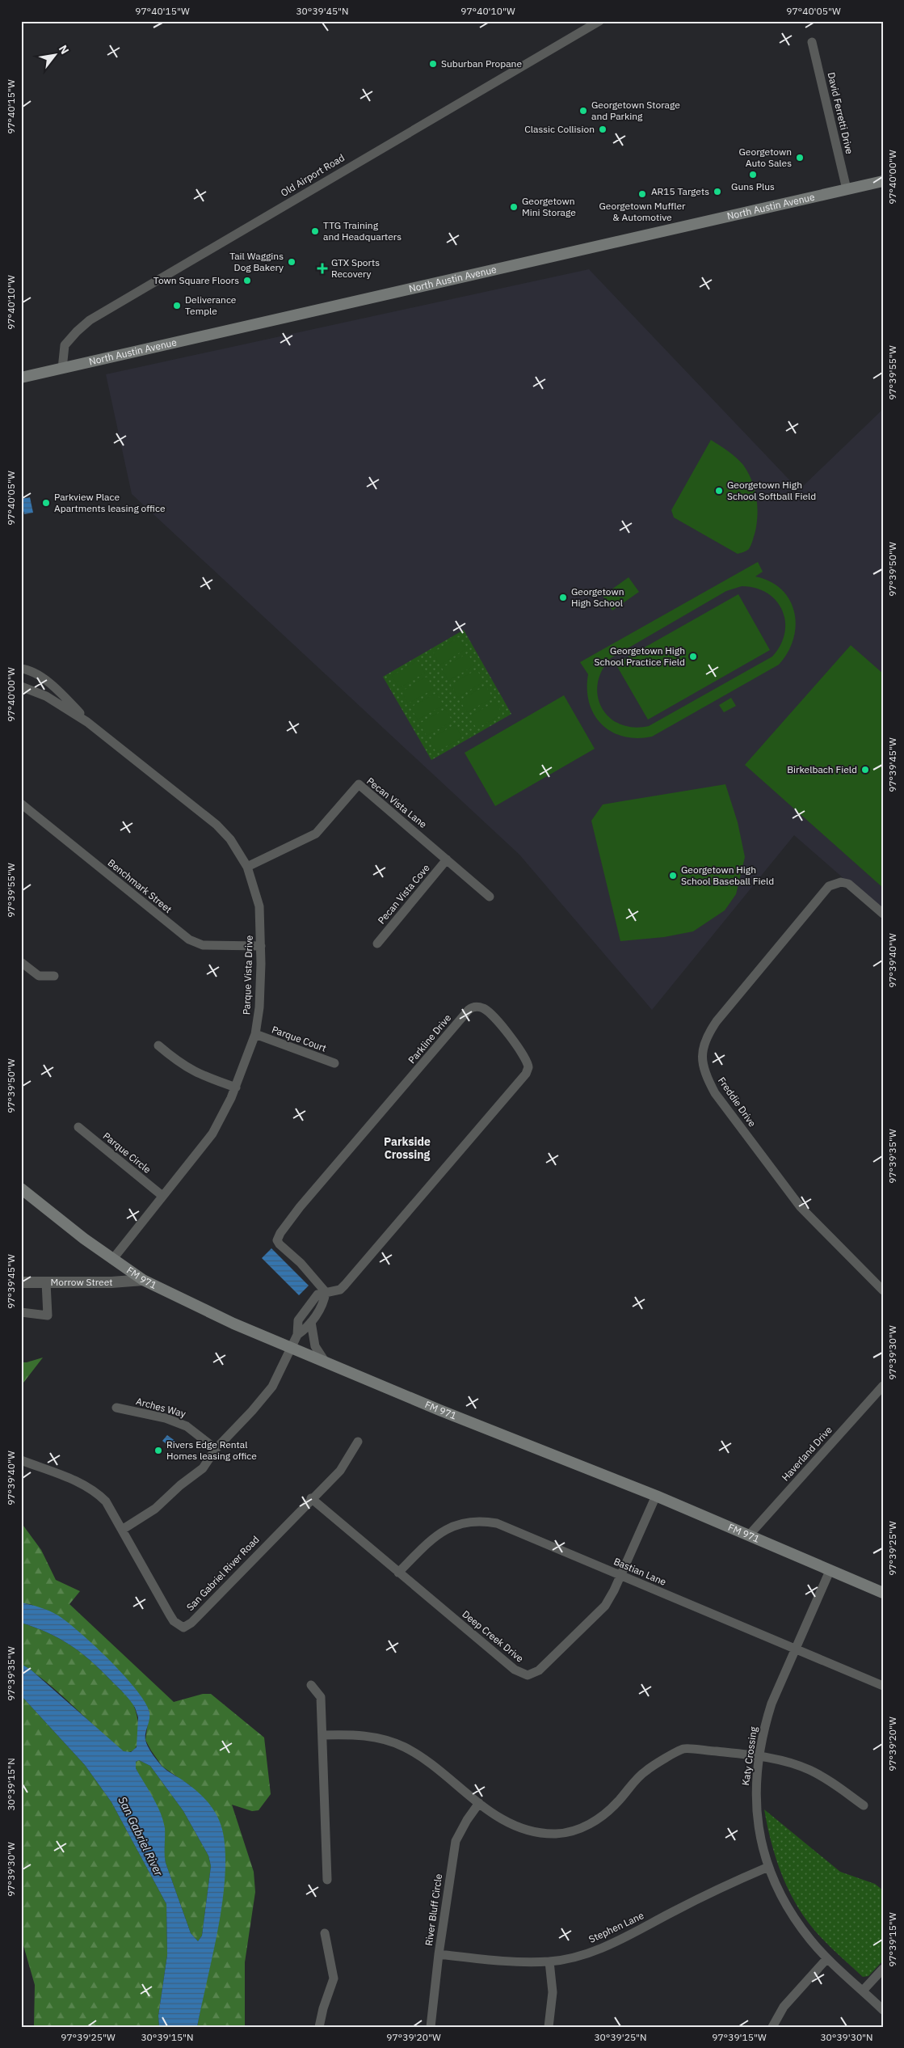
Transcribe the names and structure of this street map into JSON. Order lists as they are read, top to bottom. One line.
{"streets":{"main road":["North Austin Avenue","FM 971"],"street":["David Ferretti Drive","Old Airport Road","Pecan Vista Lane","Benchmark Street","Pecan Vista Cove","Parque Vista Drive","Parque Court","Parkline Drive","Freddie Drive","Parque Circle","Morrow Street","Arches Way","Haverland Drive","Bastian Lane","San Gabriel River Road","Deep Creek Drive","Katy Crossing","River Bluff Circle","Stephen Lane"]},"crossings":[["David Ferretti Drive","North Austin Avenue"],["Old Airport Road","North Austin Avenue"],["Pecan Vista Lane","Pecan Vista Cove"],["Pecan Vista Lane","Parque Vista Drive"],["Benchmark Street","Parque Vista Drive"],["Parque Vista Drive","Parque Court"],["Parque Vista Drive","Parque Circle"],["Parque Vista Drive","FM 971"],["Parkline Drive","FM 971"],["Parkline Drive","Arches Way"],["Parkline Drive","San Gabriel River Road"],["FM 971","Morrow Street"],["FM 971","Haverland Drive"],["FM 971","Deep Creek Drive"],["FM 971","Katy Crossing"],["Bastian Lane","Deep Creek Drive"],["Bastian Lane","Katy Crossing"],["San Gabriel River Road","Deep Creek Drive"],["Katy Crossing","Stephen Lane"],["River Bluff Circle","Stephen Lane"]],"districts":["Parkside Crossing"],"water":["San Gabriel River"],"places":{"other":["Suburban Propane","Georgetown Storage and Parking","Classic Collision","Georgetown Auto Sales","Guns Plus","AR15 Targets","Georgetown Muffler & Automotive","Georgetown Mini Storage","TTG Training and Headquarters","Tail Waggins Dog Bakery","Town Square Floors","Deliverance Temple","Georgetown High School Softball Field","Parkview Place Apartments leasing office","Georgetown High School","Georgetown High School Practice Field","Birkelbach Field","Georgetown High School Baseball Field","Rivers Edge Rental Homes leasing office"],"health":["GTX Sports Recovery"]},"north":"top right","coordinates":["97°40'15\"W","30°39'45\"N","97°40'10\"W","97°40'05\"W","97°40'00\"W","97°39'55\"W","97°39'50\"W","97°39'45\"W","97°39'40\"W","97°39'35\"W","97°39'30\"W","97°39'25\"W","97°39'20\"W","30°39'15\"N","97°39'15\"W","30°39'25\"N","30°39'30\"N"]}
